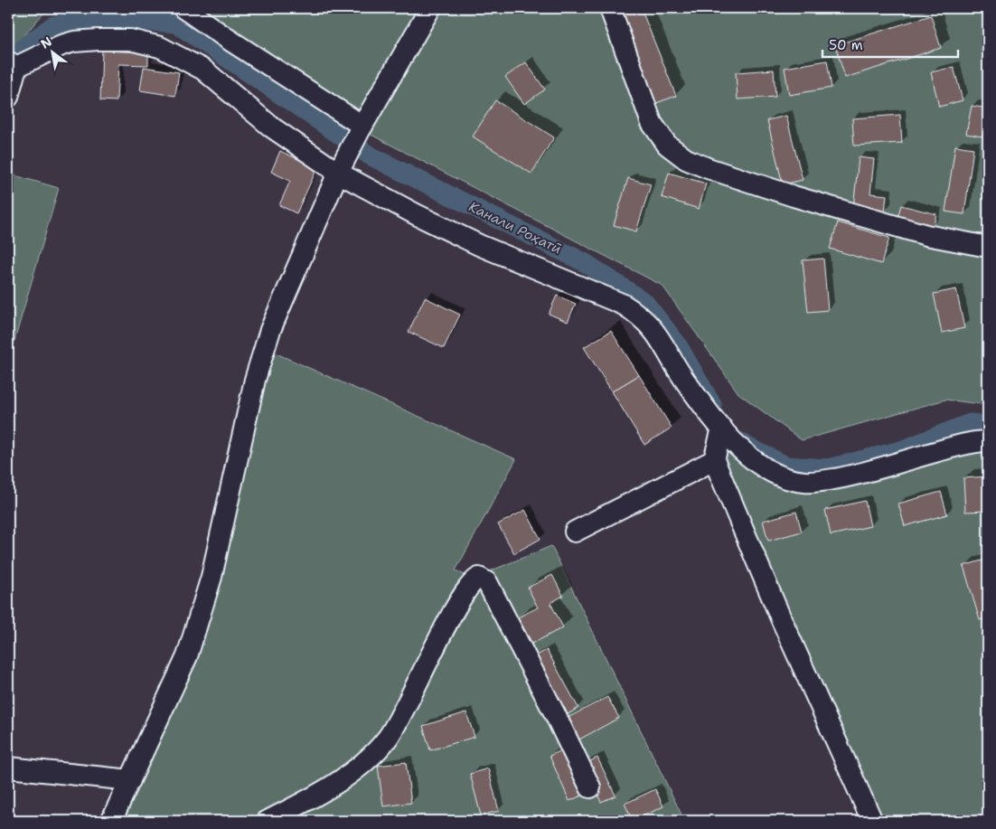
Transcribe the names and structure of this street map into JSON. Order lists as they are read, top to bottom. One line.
{"water":["Канали Роҳатӣ"],"scale_bar":"50 m","north":"top left"}
